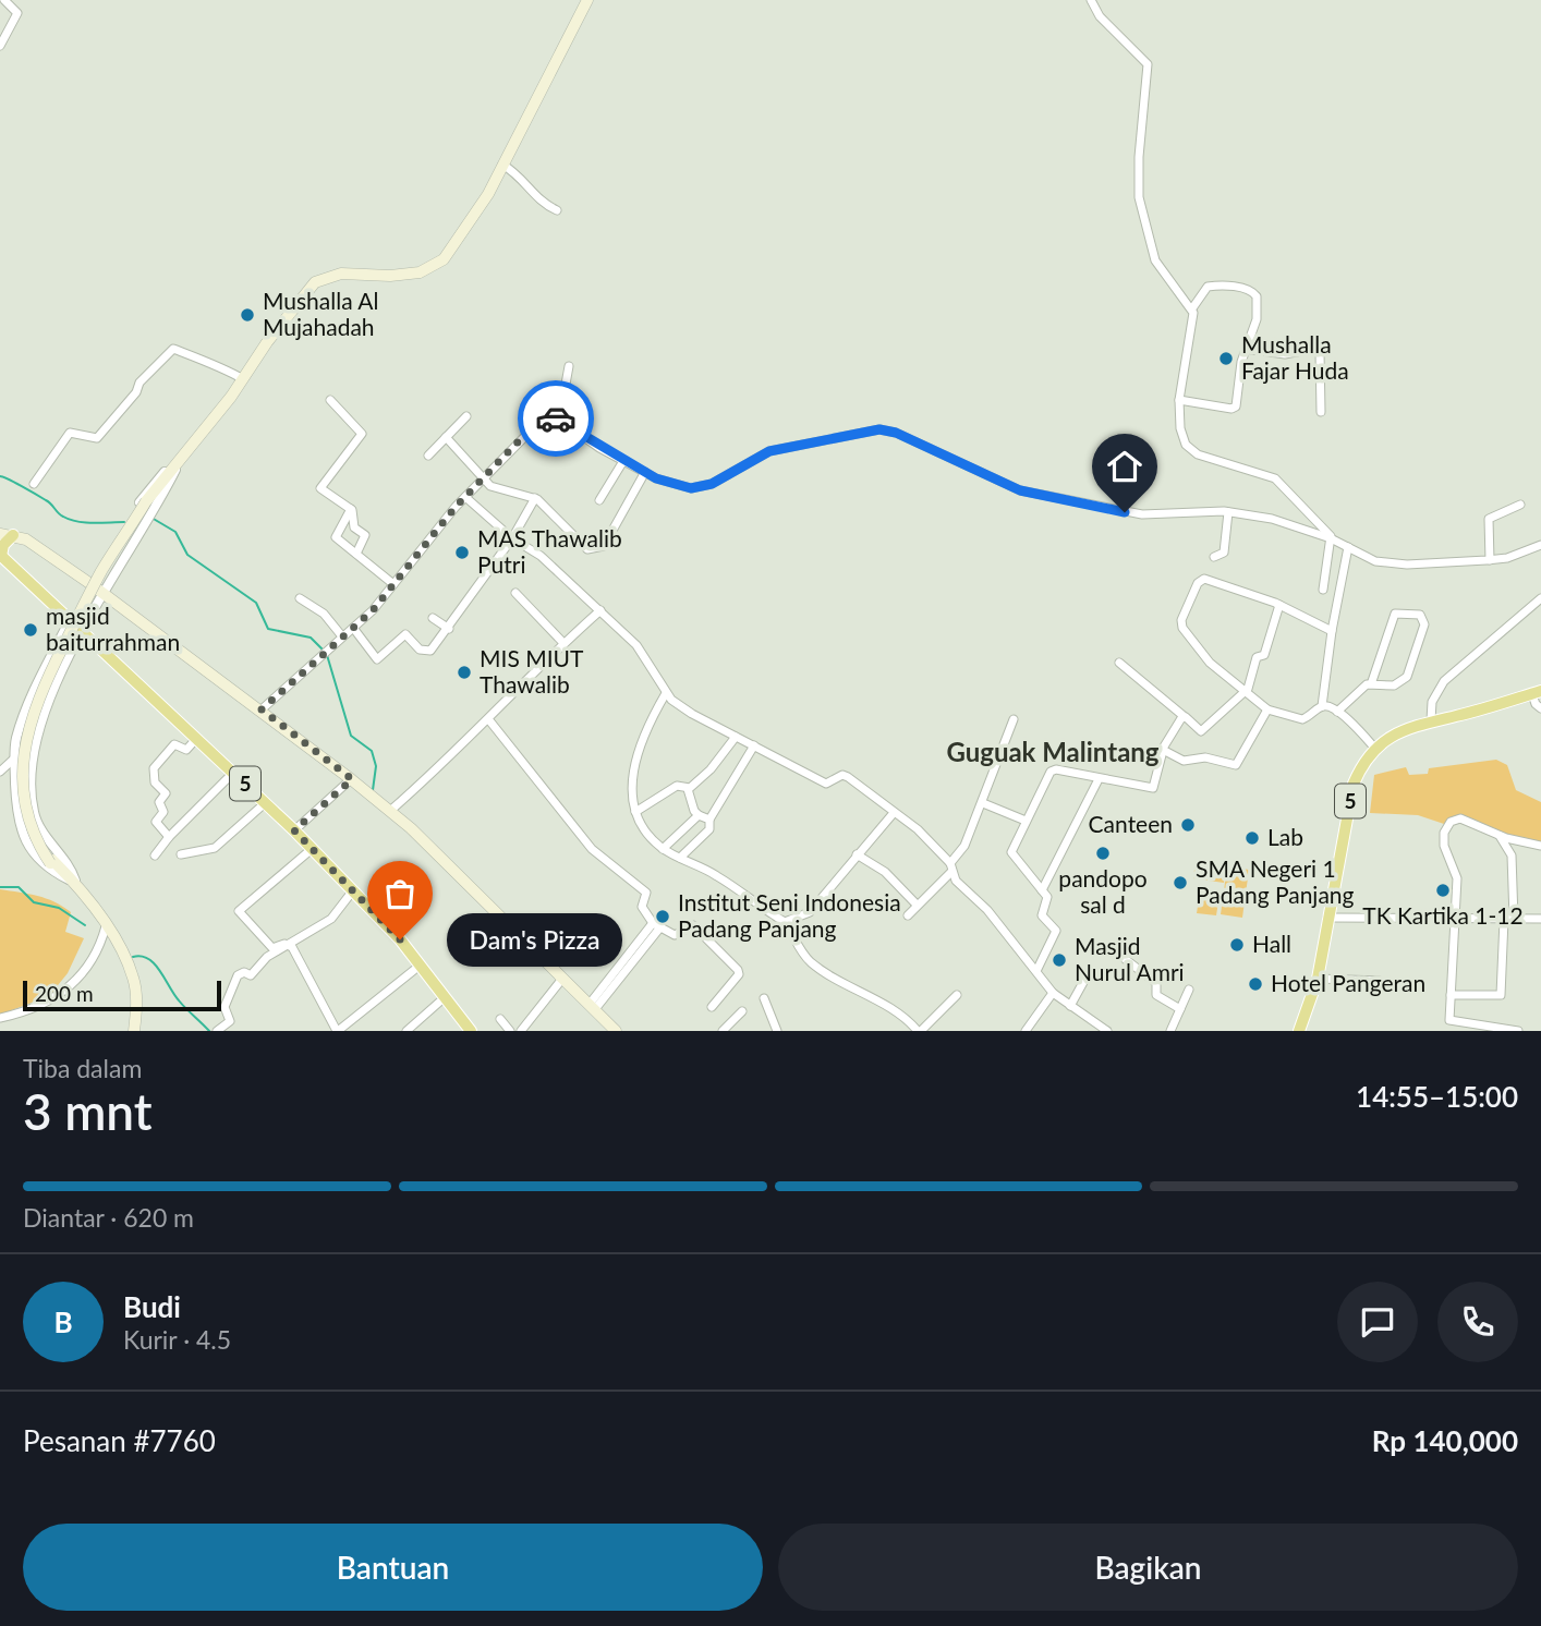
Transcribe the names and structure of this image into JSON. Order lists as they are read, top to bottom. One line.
{"streets":{"highway":["5"]},"districts":["Guguak Malintang"],"places":["Mushalla Al Mujahadah","Mushalla Fajar Huda","MAS Thawalib Putri","masjid baiturrahman","MIS MIUT Thawalib","Canteen","Lab","pandopo sal d","SMA Negeri 1 Padang Panjang","TK Kartika 1-12","Institut Seni Indonesia Padang Panjang","Dam's Pizza","Hall","Masjid Nurul Amri","Hotel Pangeran"],"scale_bar":"200 m","page":{"bubble":"Dam's Pizza","scale":"200 m","heading":["3 mnt","Tiba dalam","14:55–15:00"],"panel":["Budi","Kurir · 4.5","Pesanan #7760","Rp 140,000"],"bar":"Diantar · 620 m","round":"B","buttons":["Bantuan","Bagikan"]}}
